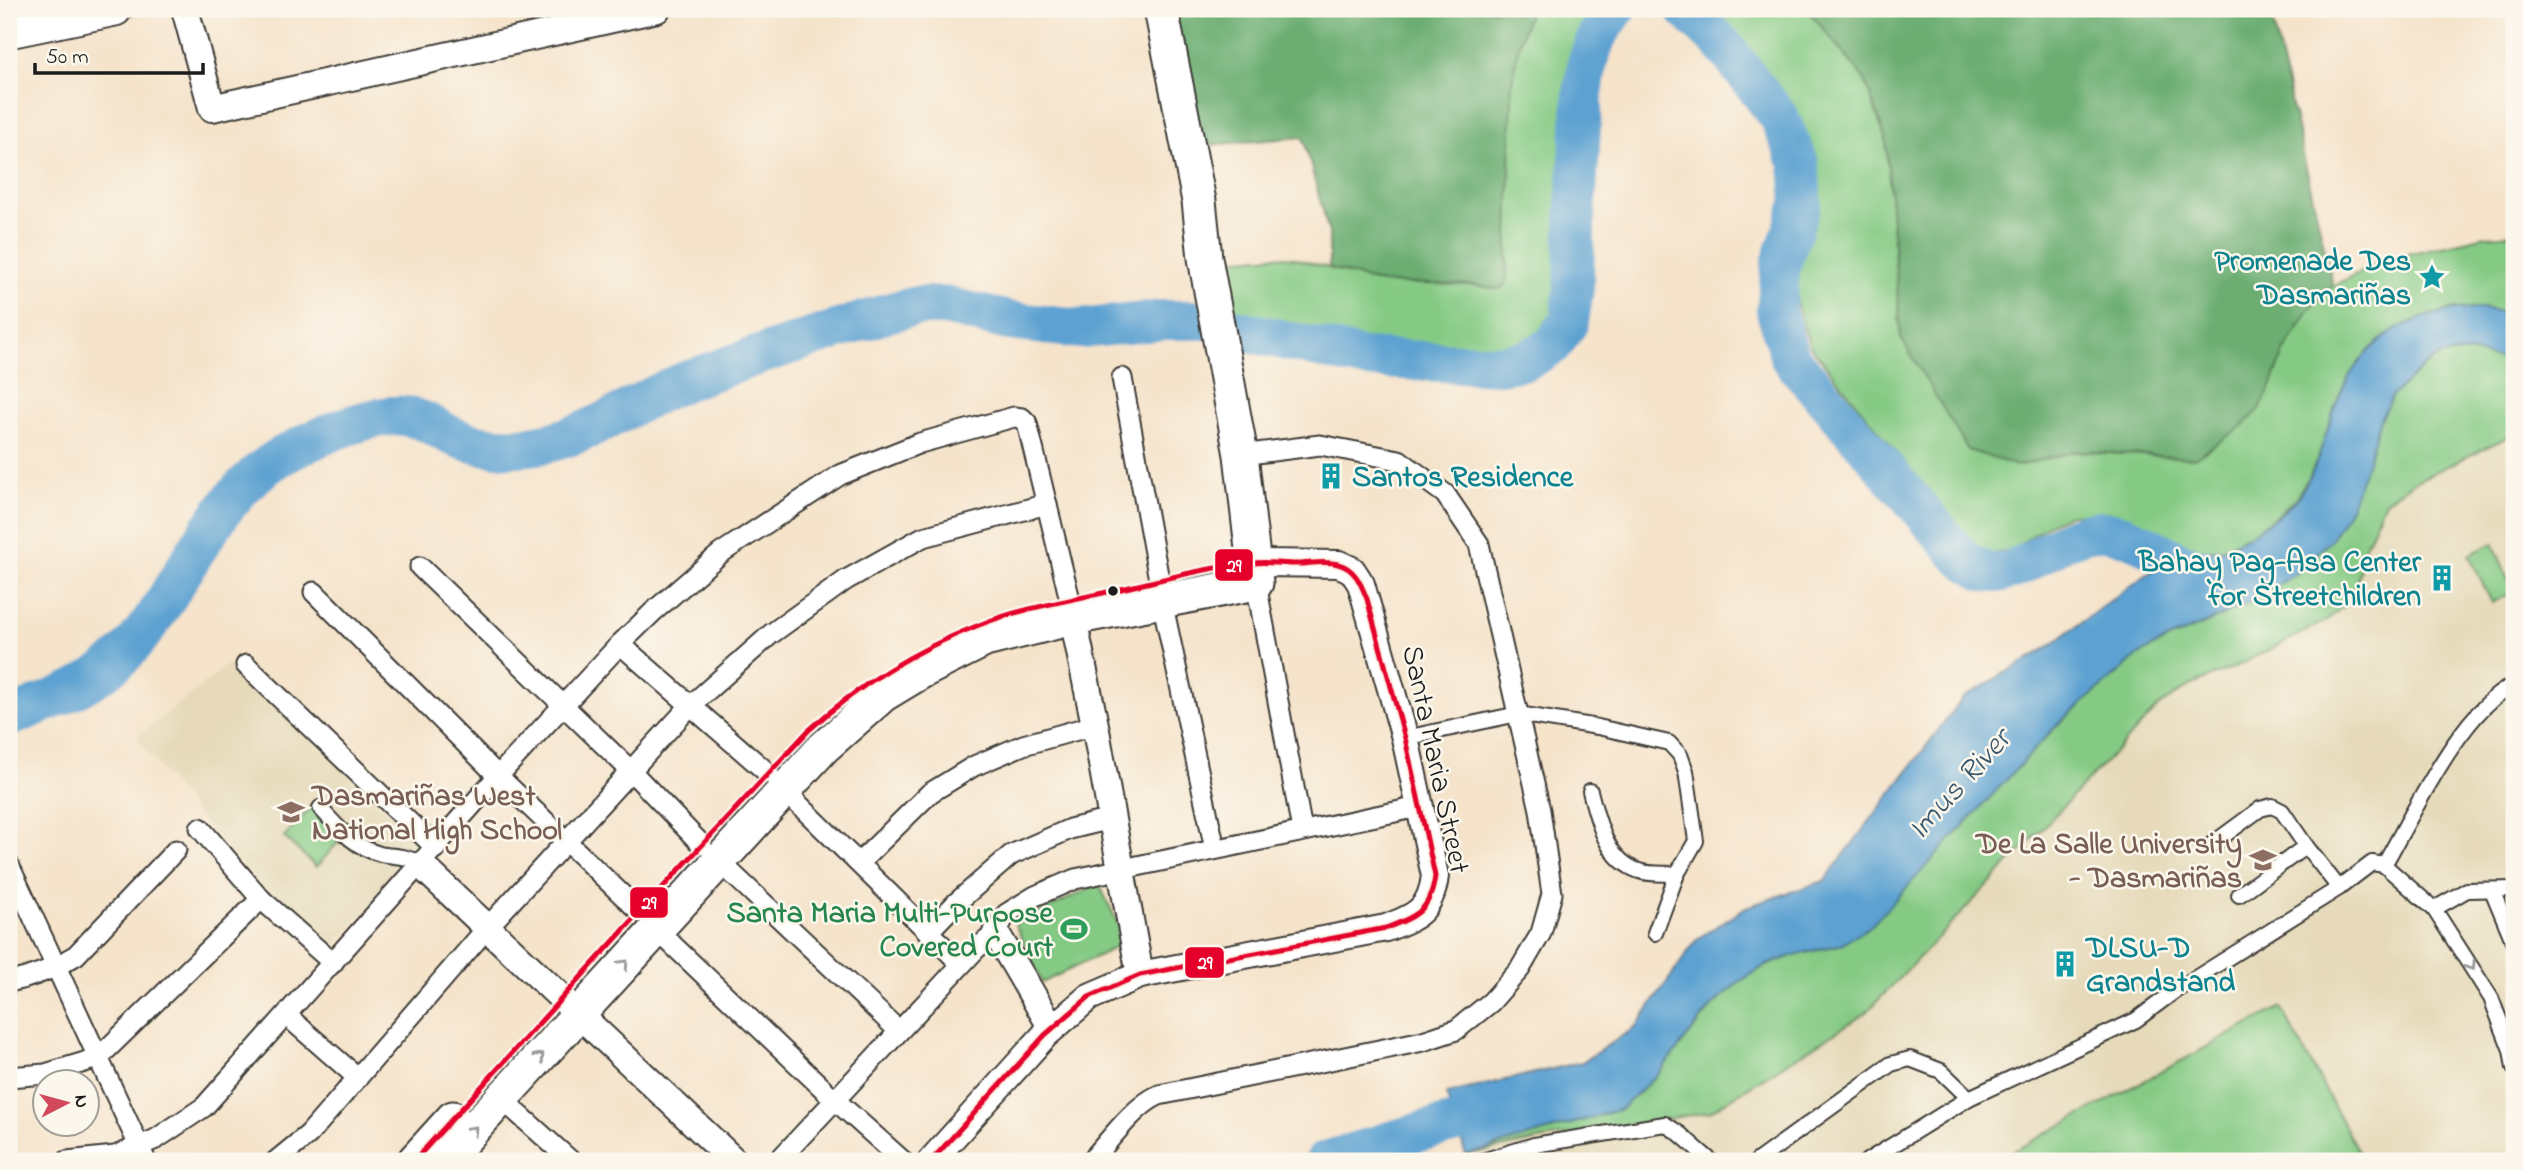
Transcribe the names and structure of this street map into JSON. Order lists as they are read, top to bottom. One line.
{"streets":{"street":["Santa Maria Street"]},"water":["Imus River"],"places":{"place":["Promenade Des Dasmariñas"],"building":["Santos Residence","Bahay Pag-Asa Center for Streetchildren","DLSU-D Grandstand"],"school or university":["Dasmariñas West National High School","De La Salle University - Dasmariñas"],"sports":["Santa Maria Multi-Purpose Covered Court"]},"lines":["transit line 29"],"scale_bar":"50 m","north":"right"}
